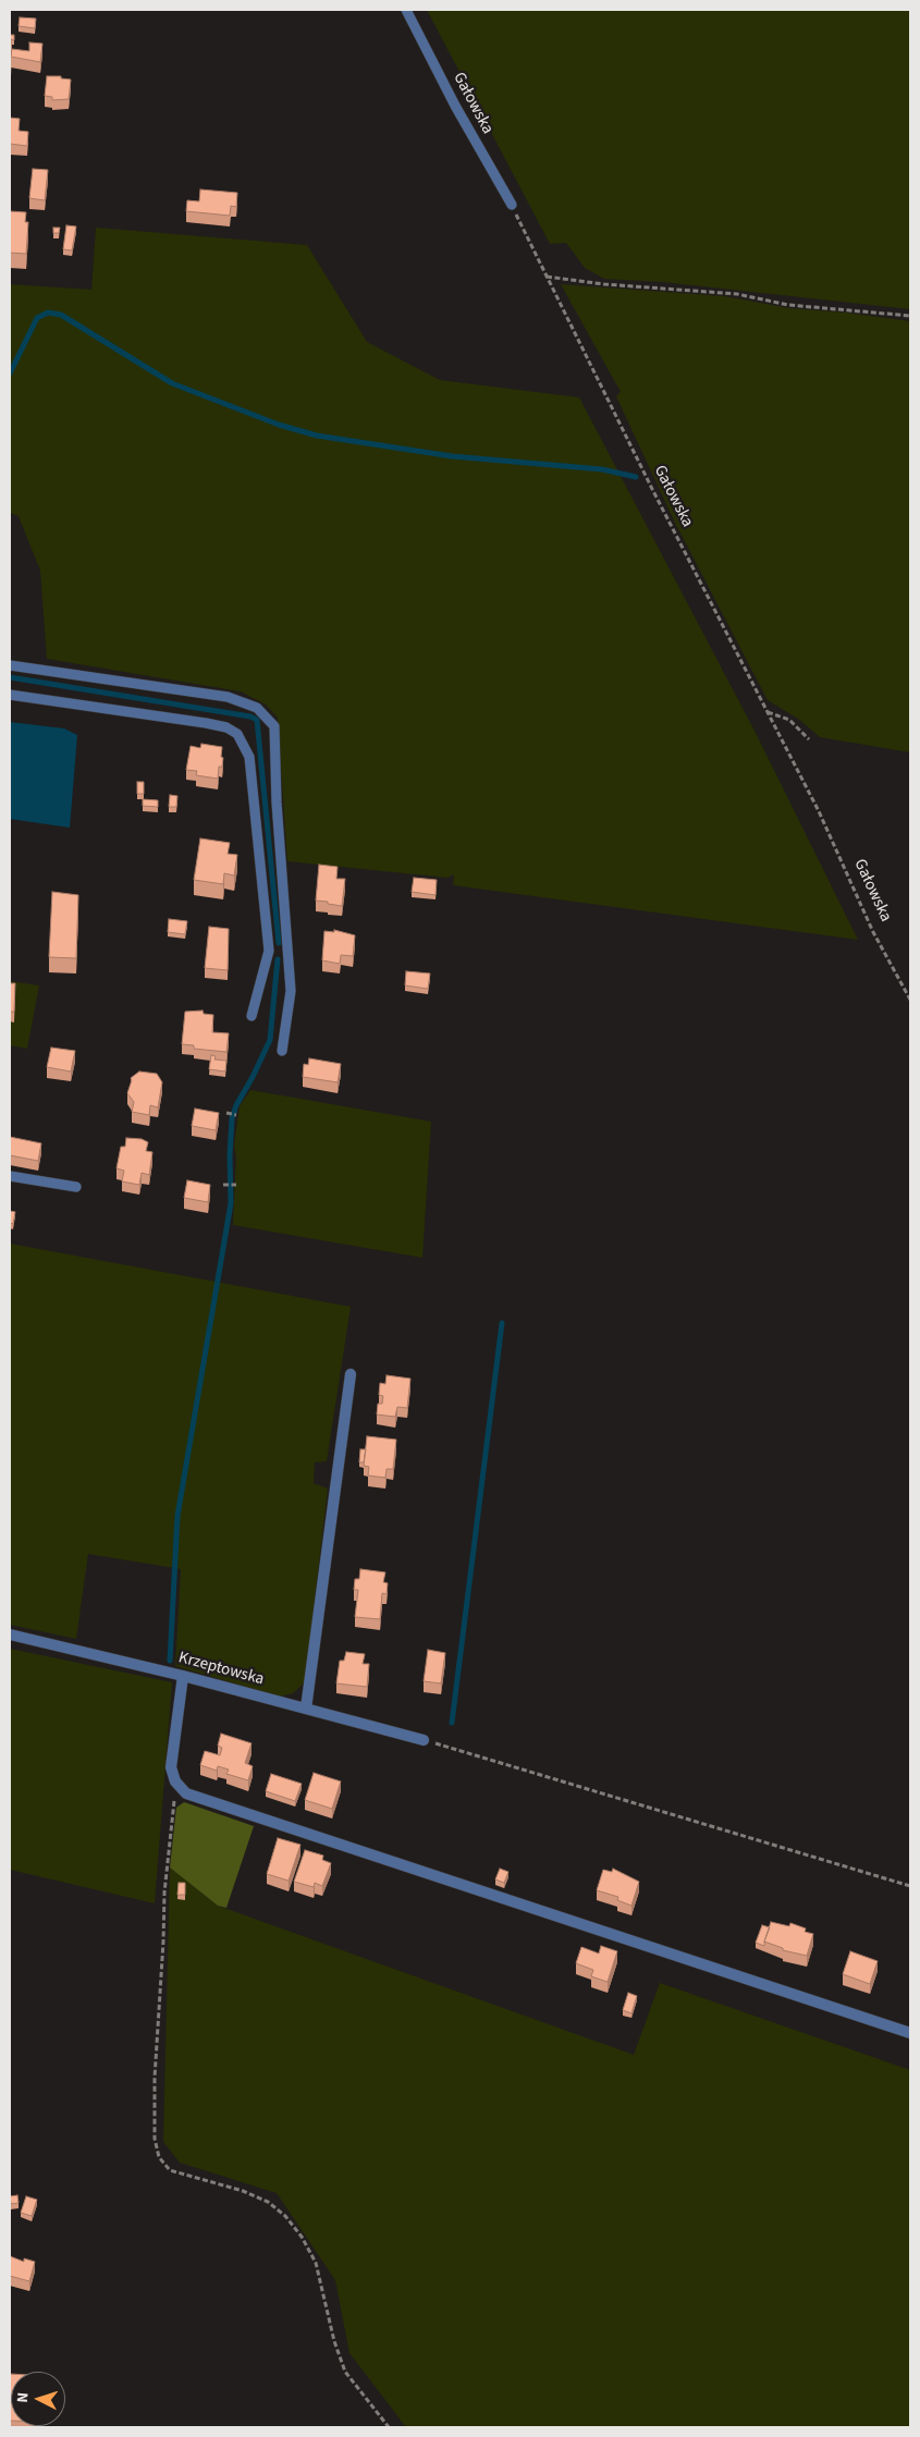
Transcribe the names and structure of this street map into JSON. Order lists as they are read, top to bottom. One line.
{"streets":{"street":["Krzeptowska"],"lane":["Gałowska"]},"north":"left"}
